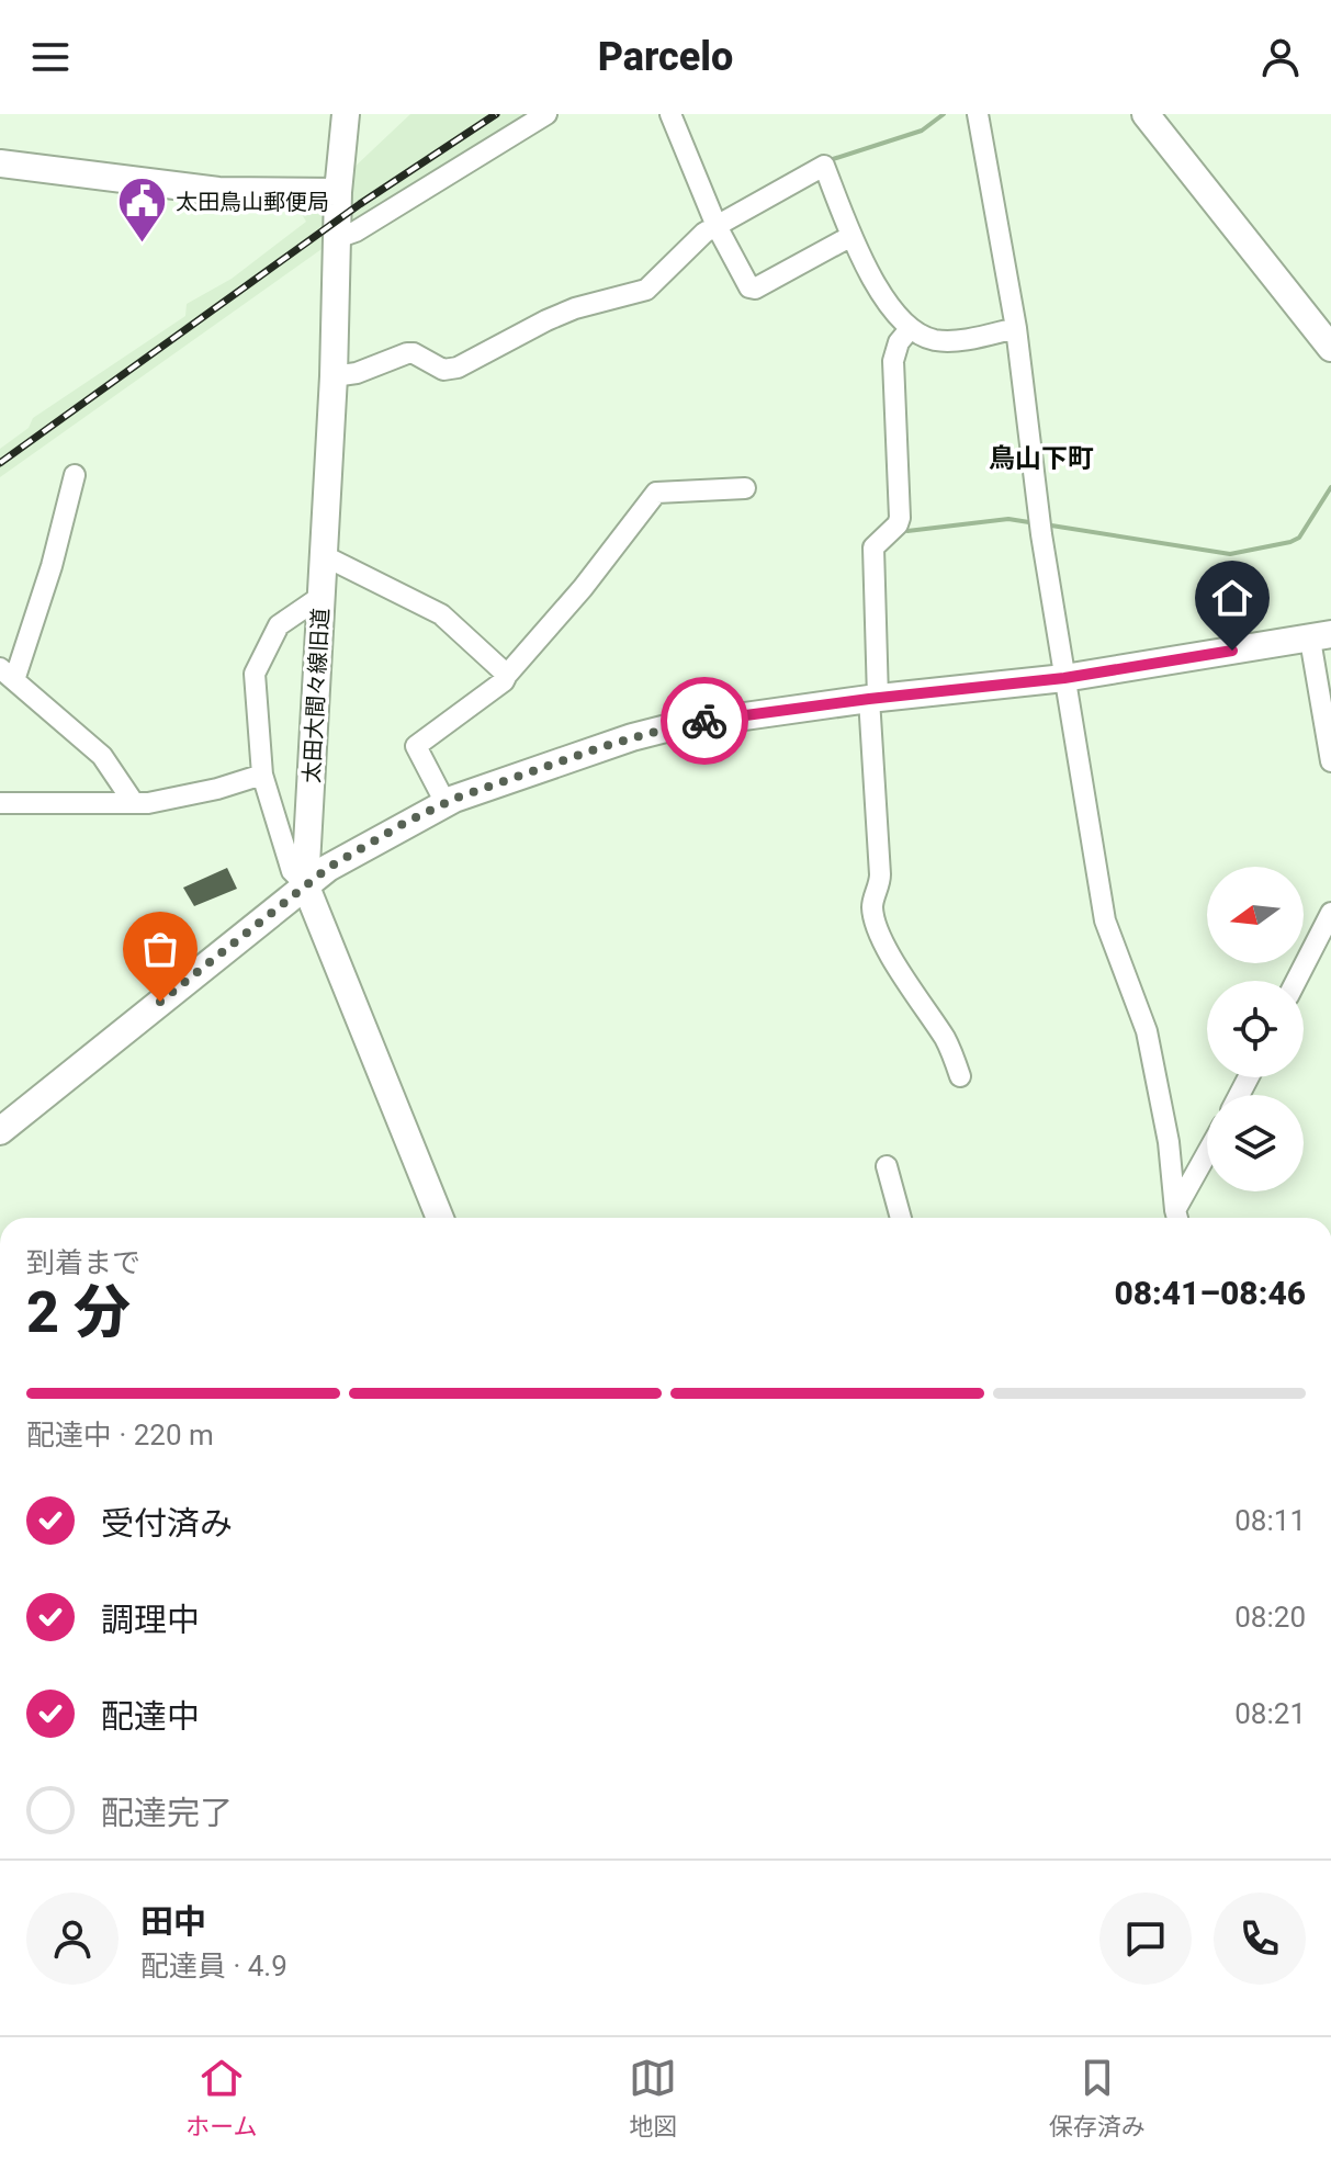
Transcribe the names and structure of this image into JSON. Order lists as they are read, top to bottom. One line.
{"streets":{"street":["太田大間々線旧道"]},"districts":["鳥山下町"],"places":{"public building":["太田鳥山郵便局"]},"north":"left","page":{"header":"Parcelo","heading":["2 分","到着まで","08:41–08:46"],"panel":["田中","配達員 · 4.9"],"bar":"配達中 · 220 m","list":[["受付済み","08:11"],["調理中","08:20"],["配達中","08:21"],"配達完了"],"tabs":["ホーム","地図","保存済み"]}}
